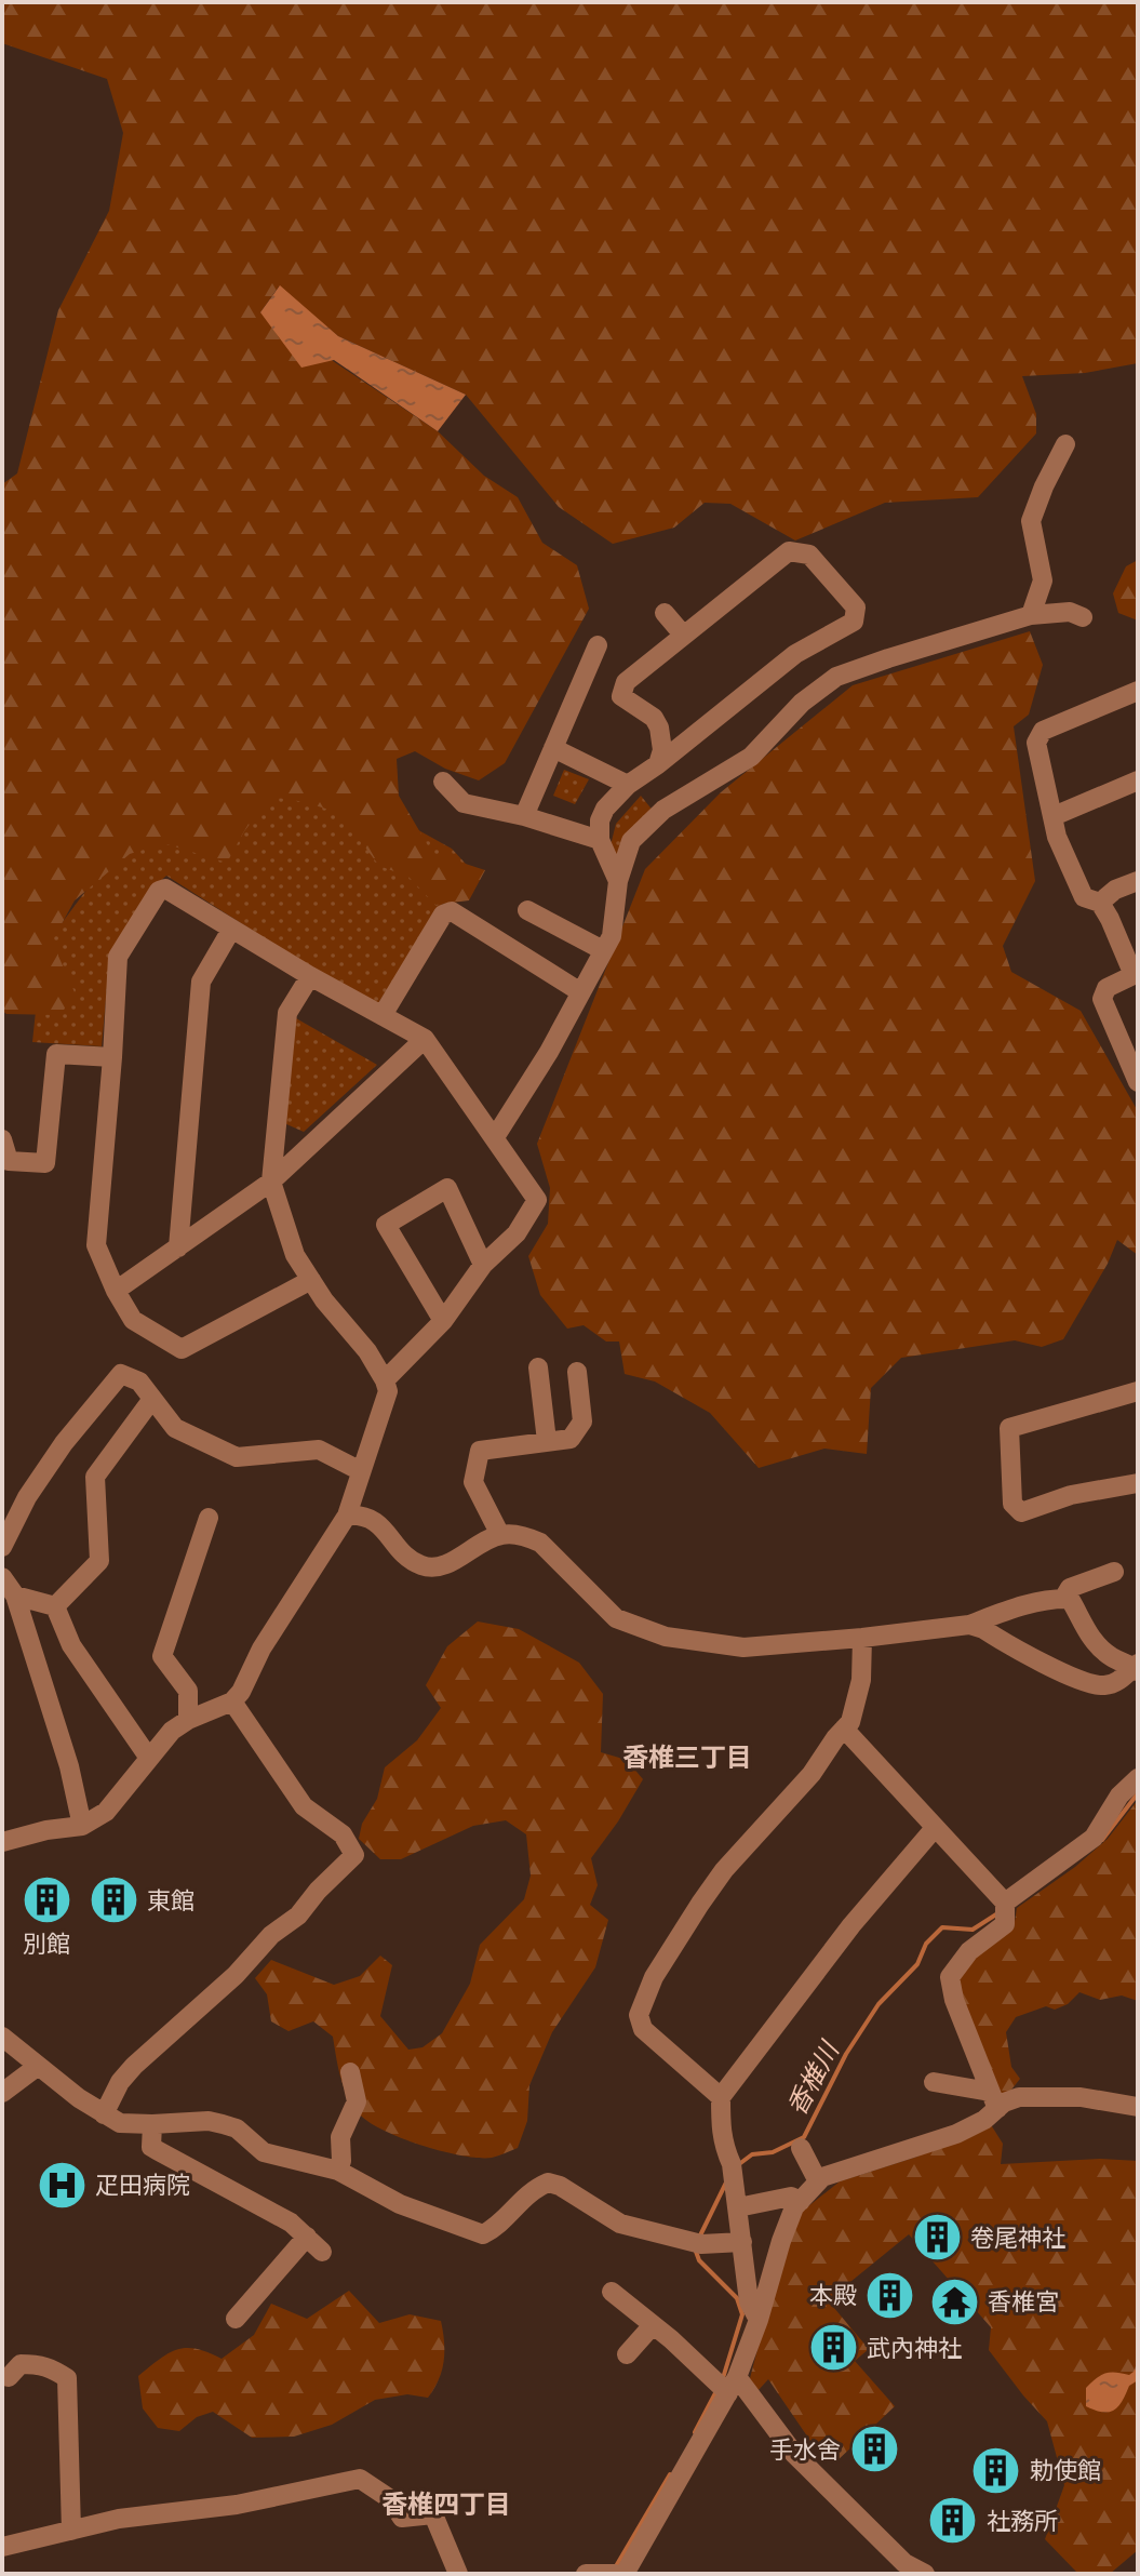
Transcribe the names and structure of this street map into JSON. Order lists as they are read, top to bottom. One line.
{"districts":["香椎三丁目","香椎四丁目"],"water":["香椎川"],"places":{"building":["別館","東館","卷尾神社","本殿","武內神社","手水舍","勅使館","社務所"],"hospital":["疋田病院"],"temple":["香椎宮"]}}
